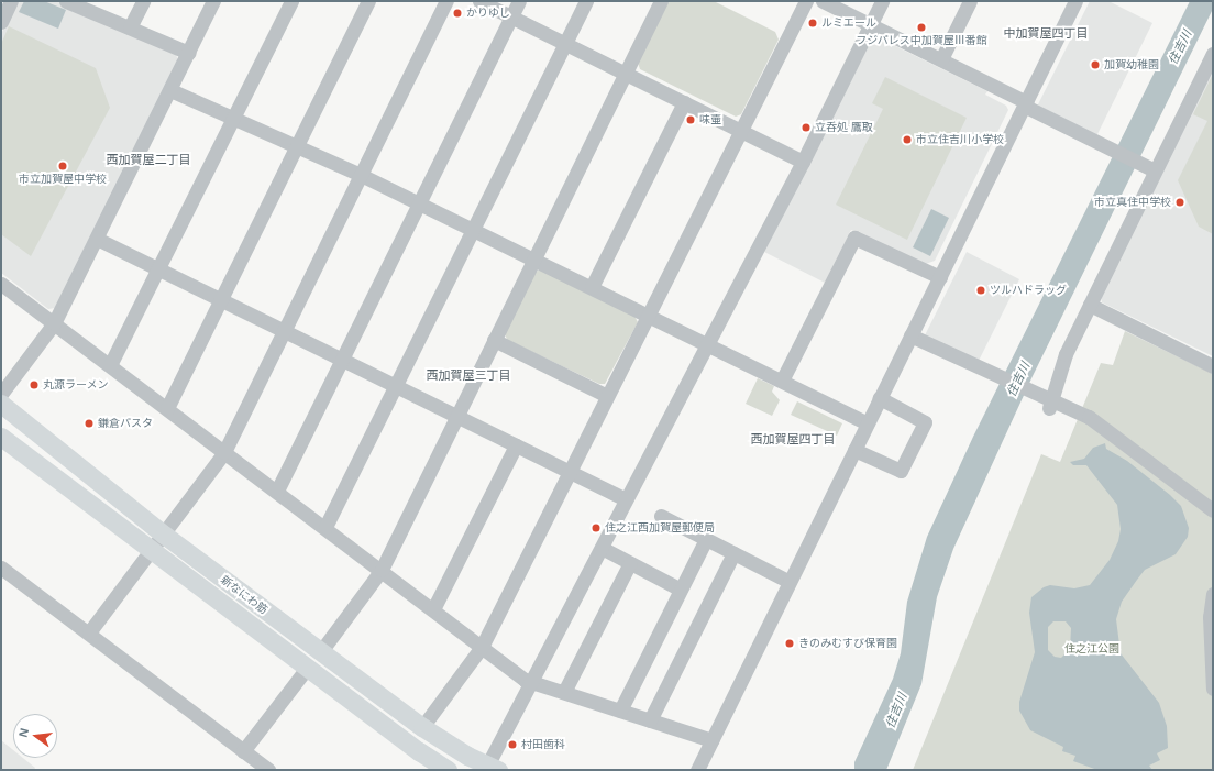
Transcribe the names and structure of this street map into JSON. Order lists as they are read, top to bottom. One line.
{"streets":{"main road":["新なにわ筋"]},"districts":["中加賀屋四丁目","西加賀屋二丁目","西加賀屋三丁目","西加賀屋四丁目"],"water":["住吉川"],"parks":["住之江公園"],"places":["かりゆし","ルミエール","フジパレス中加賀屋Ⅲ番館","加賀幼稚園","味壷","立呑処 鷹取","市立住吉川小学校","市立加賀屋中学校","市立真住中学校","ツルハドラッグ","丸源ラーメン","鎌倉パスタ","住之江西加賀屋郵便局","きのみむすび保育園","村田歯科"],"north":"left"}
